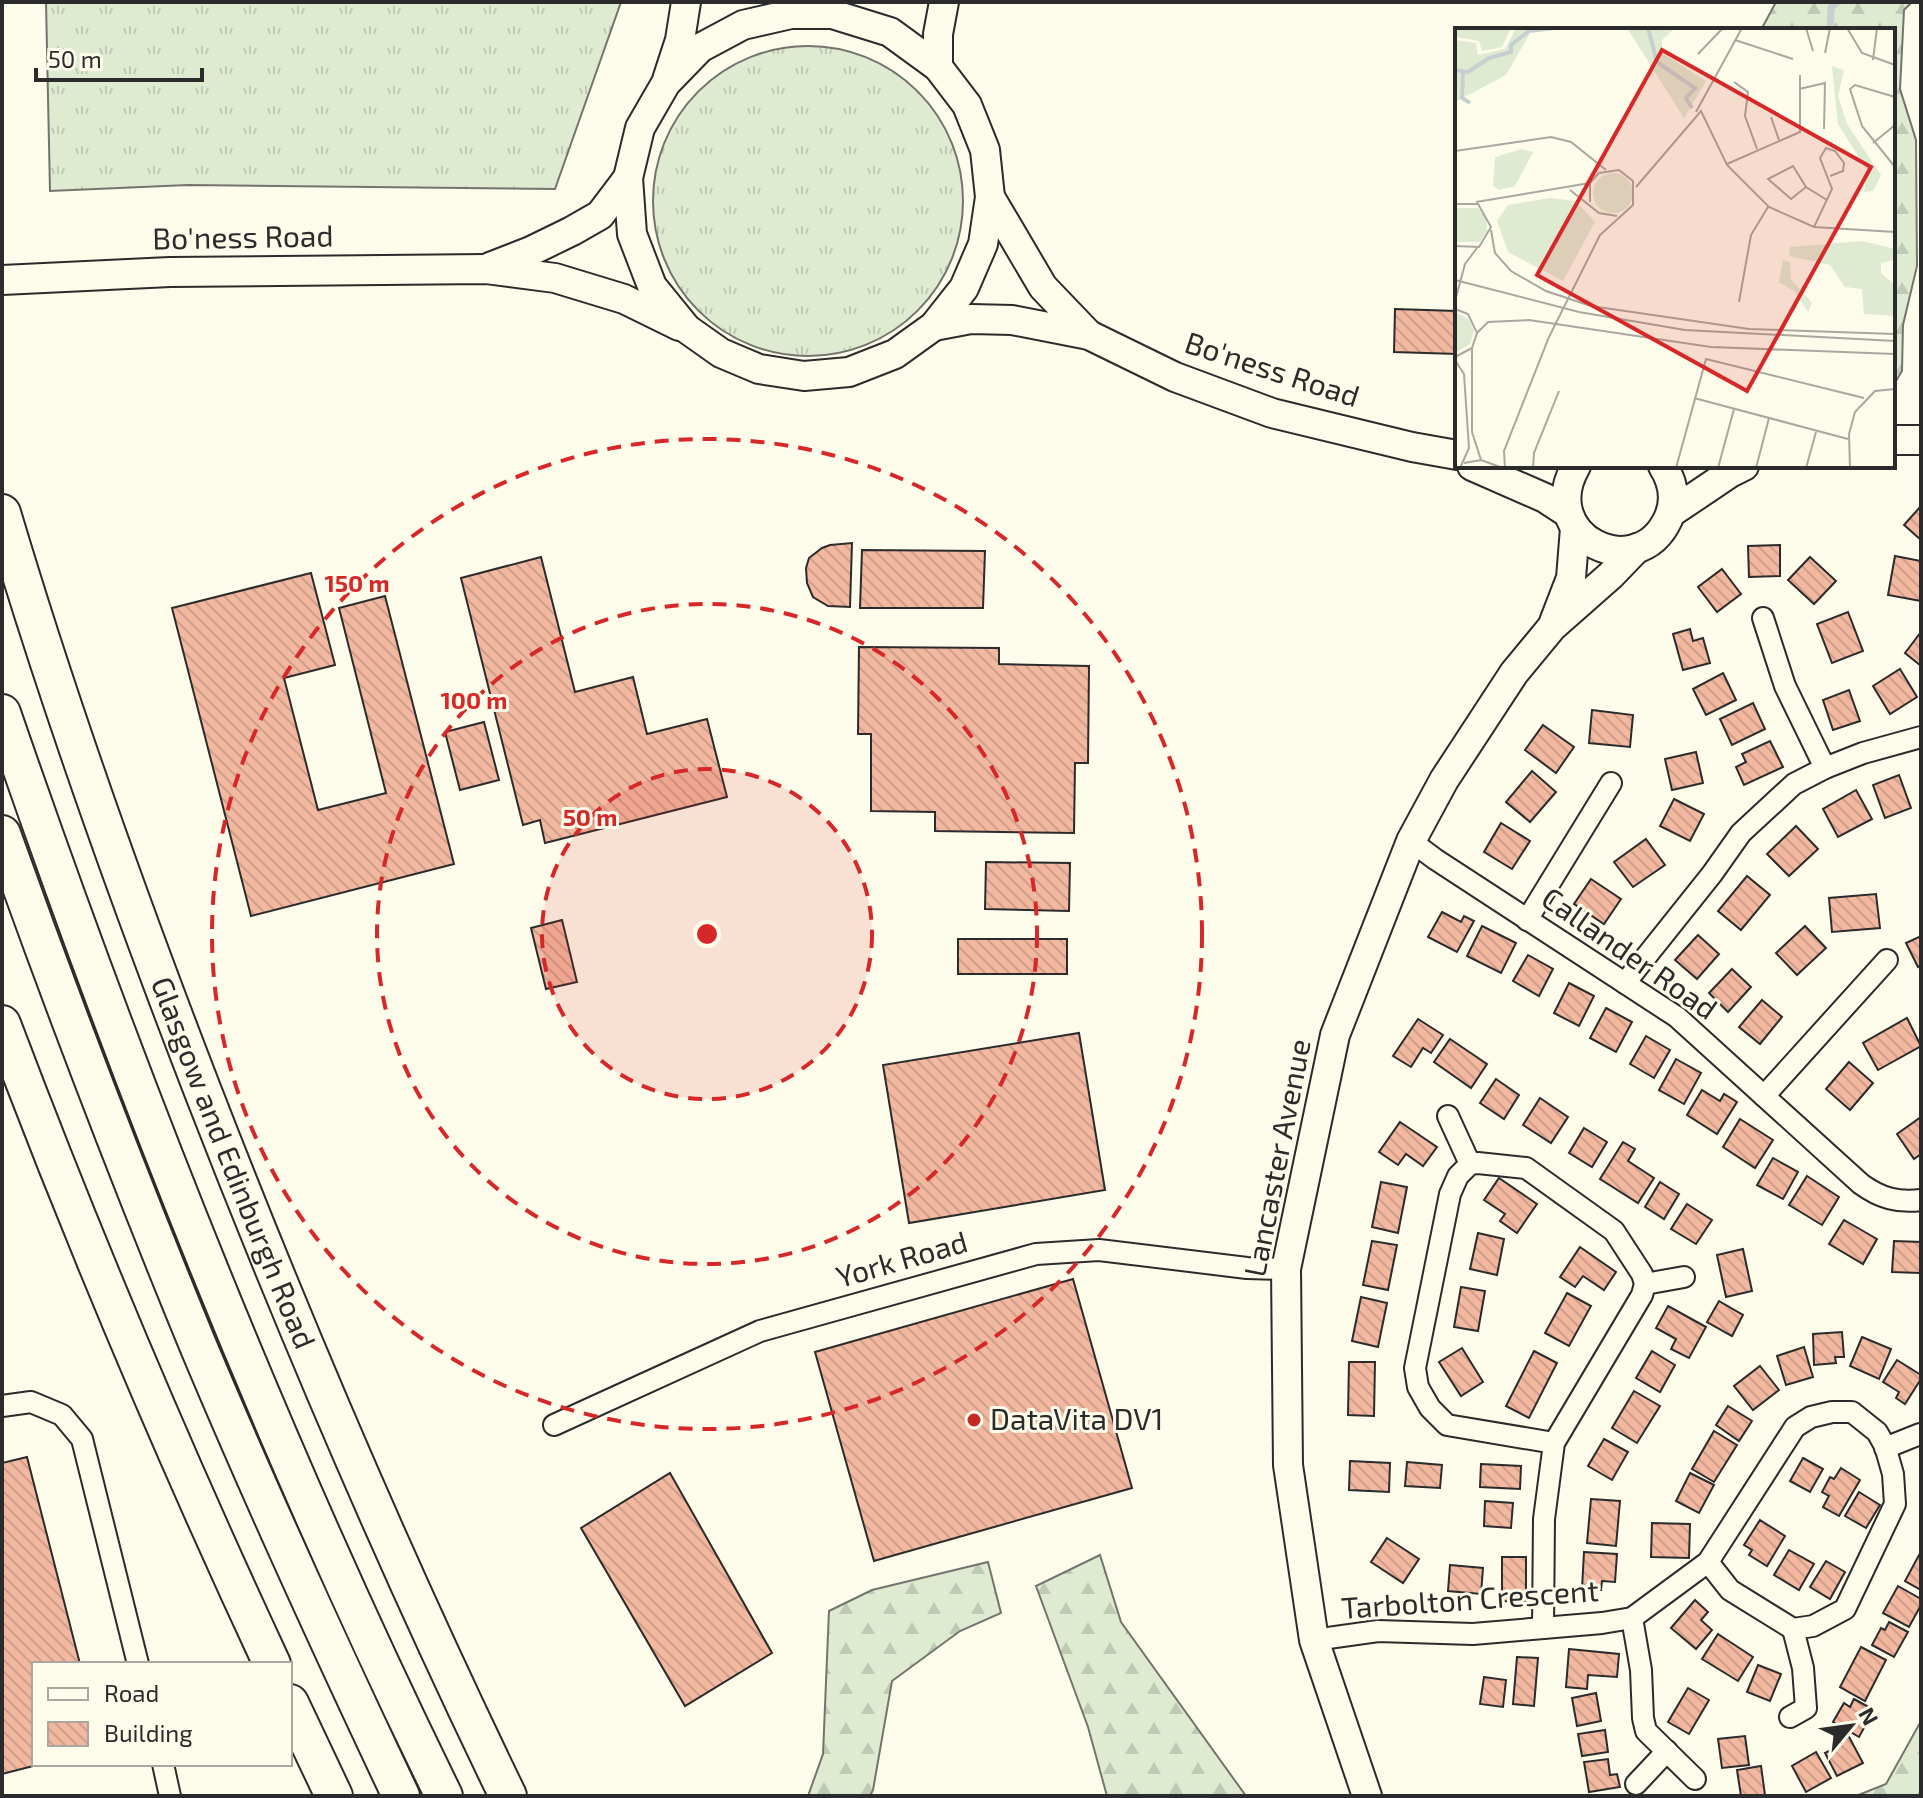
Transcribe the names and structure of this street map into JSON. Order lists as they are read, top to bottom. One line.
{"streets":{"highway":["Glasgow and Edinburgh Road"],"main road":["Bo'ness Road","Lancaster Avenue"],"street":["Callander Road","York Road","Tarbolton Crescent"]},"crossings":[["Callander Road","Lancaster Avenue"],["Lancaster Avenue","York Road"],["Lancaster Avenue","Tarbolton Crescent"]],"places":["DataVita DV1"],"legend":["Road","Building"],"scale_bar":"50 m","north":"top right","rings":["150 m","100 m","50 m"]}
